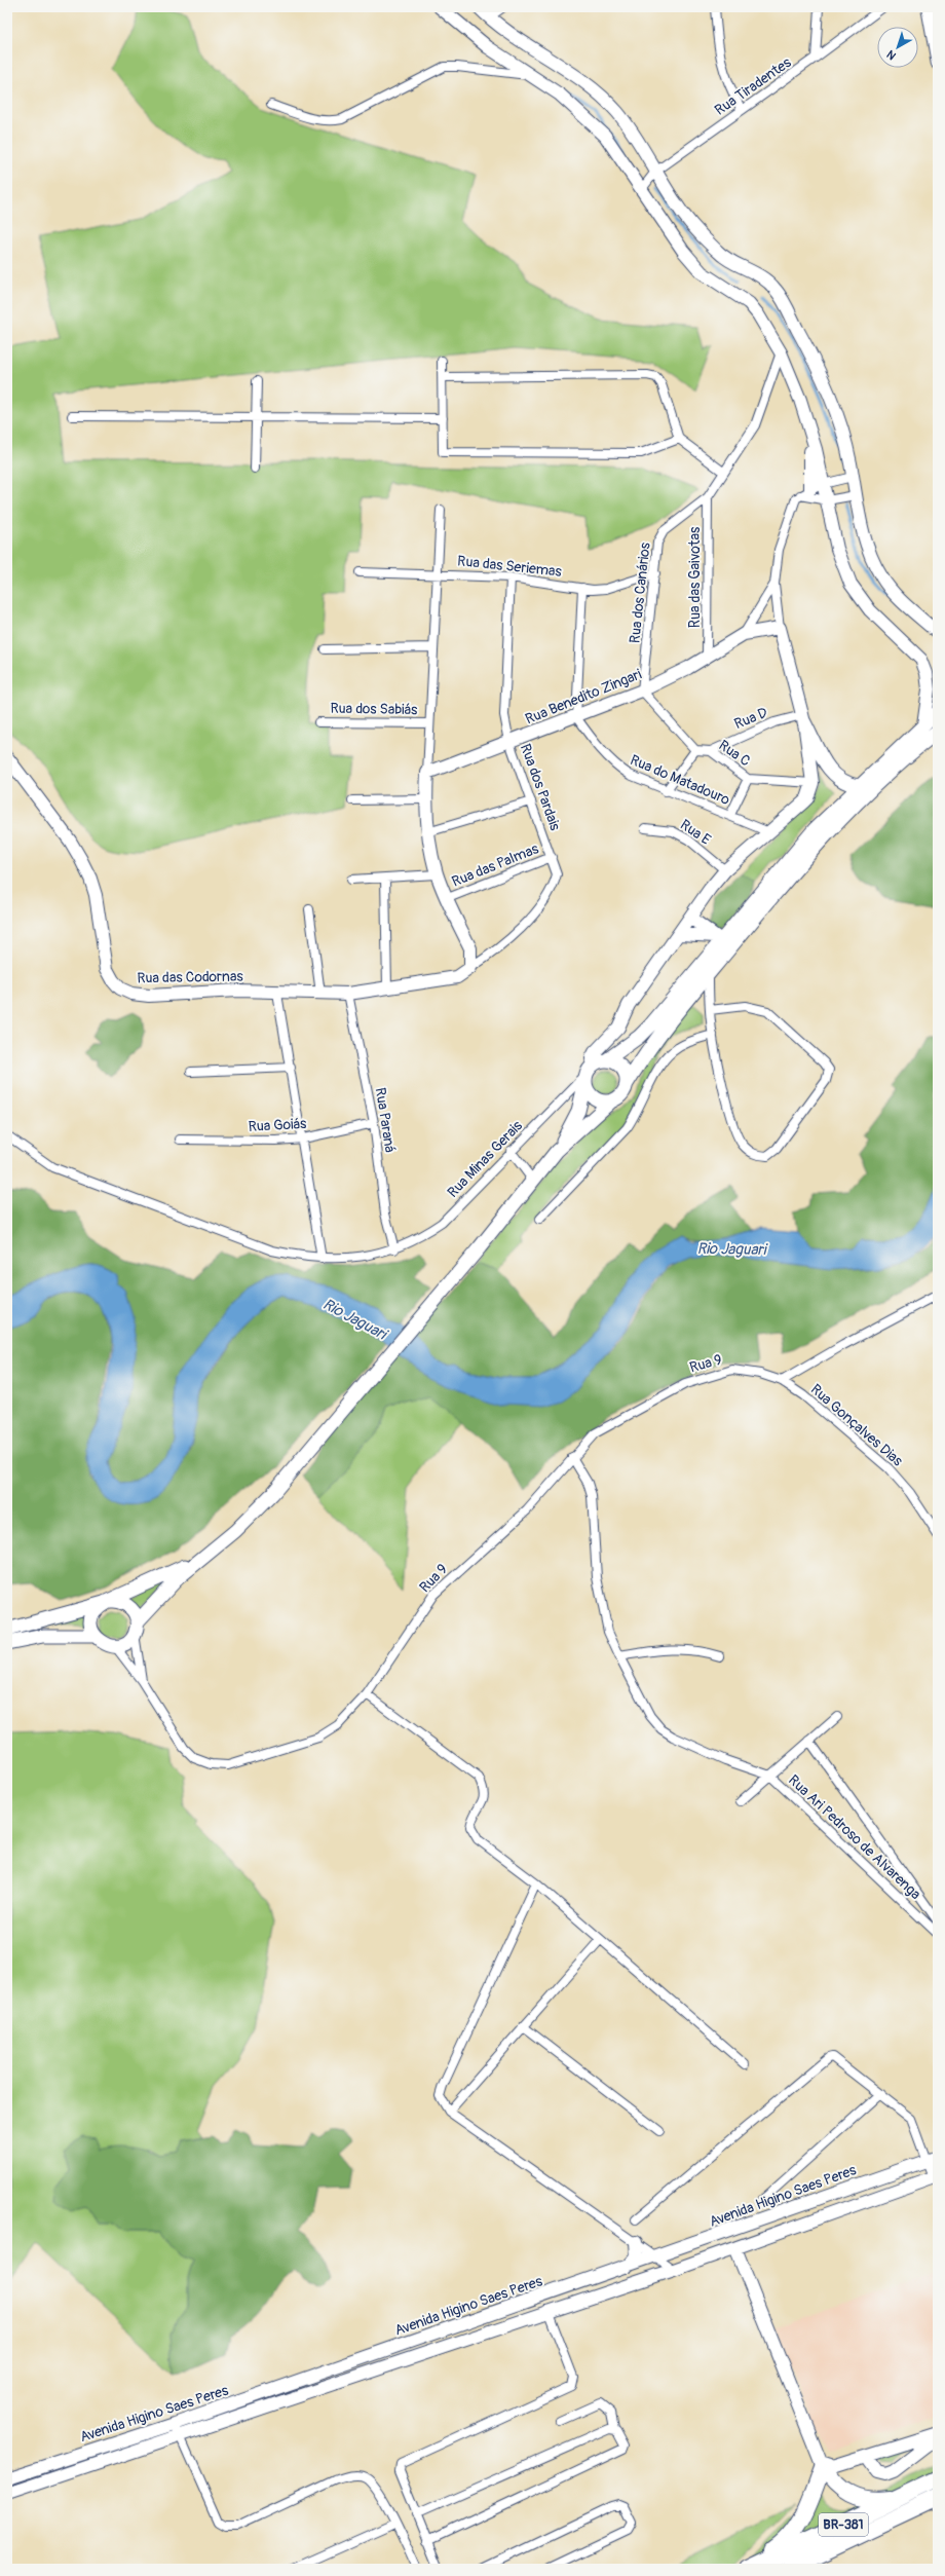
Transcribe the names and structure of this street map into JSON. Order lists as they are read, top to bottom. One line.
{"streets":{"highway":["BR-381"],"street":["Rua Tiradentes","Rua das Seriemas","Rua das Gaivotas","Rua dos Canários","Rua Benedito Zingari","Rua dos Sabiás","Rua D","Rua C","Rua do Matadouro","Rua dos Pardais","Rua E","Rua das Palmas","Rua das Codornas","Rua Paraná","Rua Goiás","Rua Minas Gerais","Rua 9","Rua Gonçalves Dias","Rua Ari Pedroso de Alvarenga","Avenida Higino Saes Peres"]},"crossings":[["Rua das Seriemas","Rua dos Canários"],["Rua das Seriemas","Rua dos Pardais"],["Rua das Gaivotas","Rua dos Canários"],["Rua das Gaivotas","Rua Benedito Zingari"],["Rua dos Canários","Rua Benedito Zingari"],["Rua dos Canários","Rua C"],["Rua Benedito Zingari","Rua C"],["Rua Benedito Zingari","Rua do Matadouro"],["Rua Benedito Zingari","Rua dos Pardais"],["Rua D","Rua C"],["Rua dos Pardais","Rua das Palmas"],["Rua dos Pardais","Rua das Codornas"],["Rua das Codornas","Rua Paraná"],["Rua Paraná","Rua Goiás"],["Rua Paraná","Rua Minas Gerais"],["Rua 9","Rua Gonçalves Dias"]],"water":["Rio Jaguari"],"north":"bottom left"}
